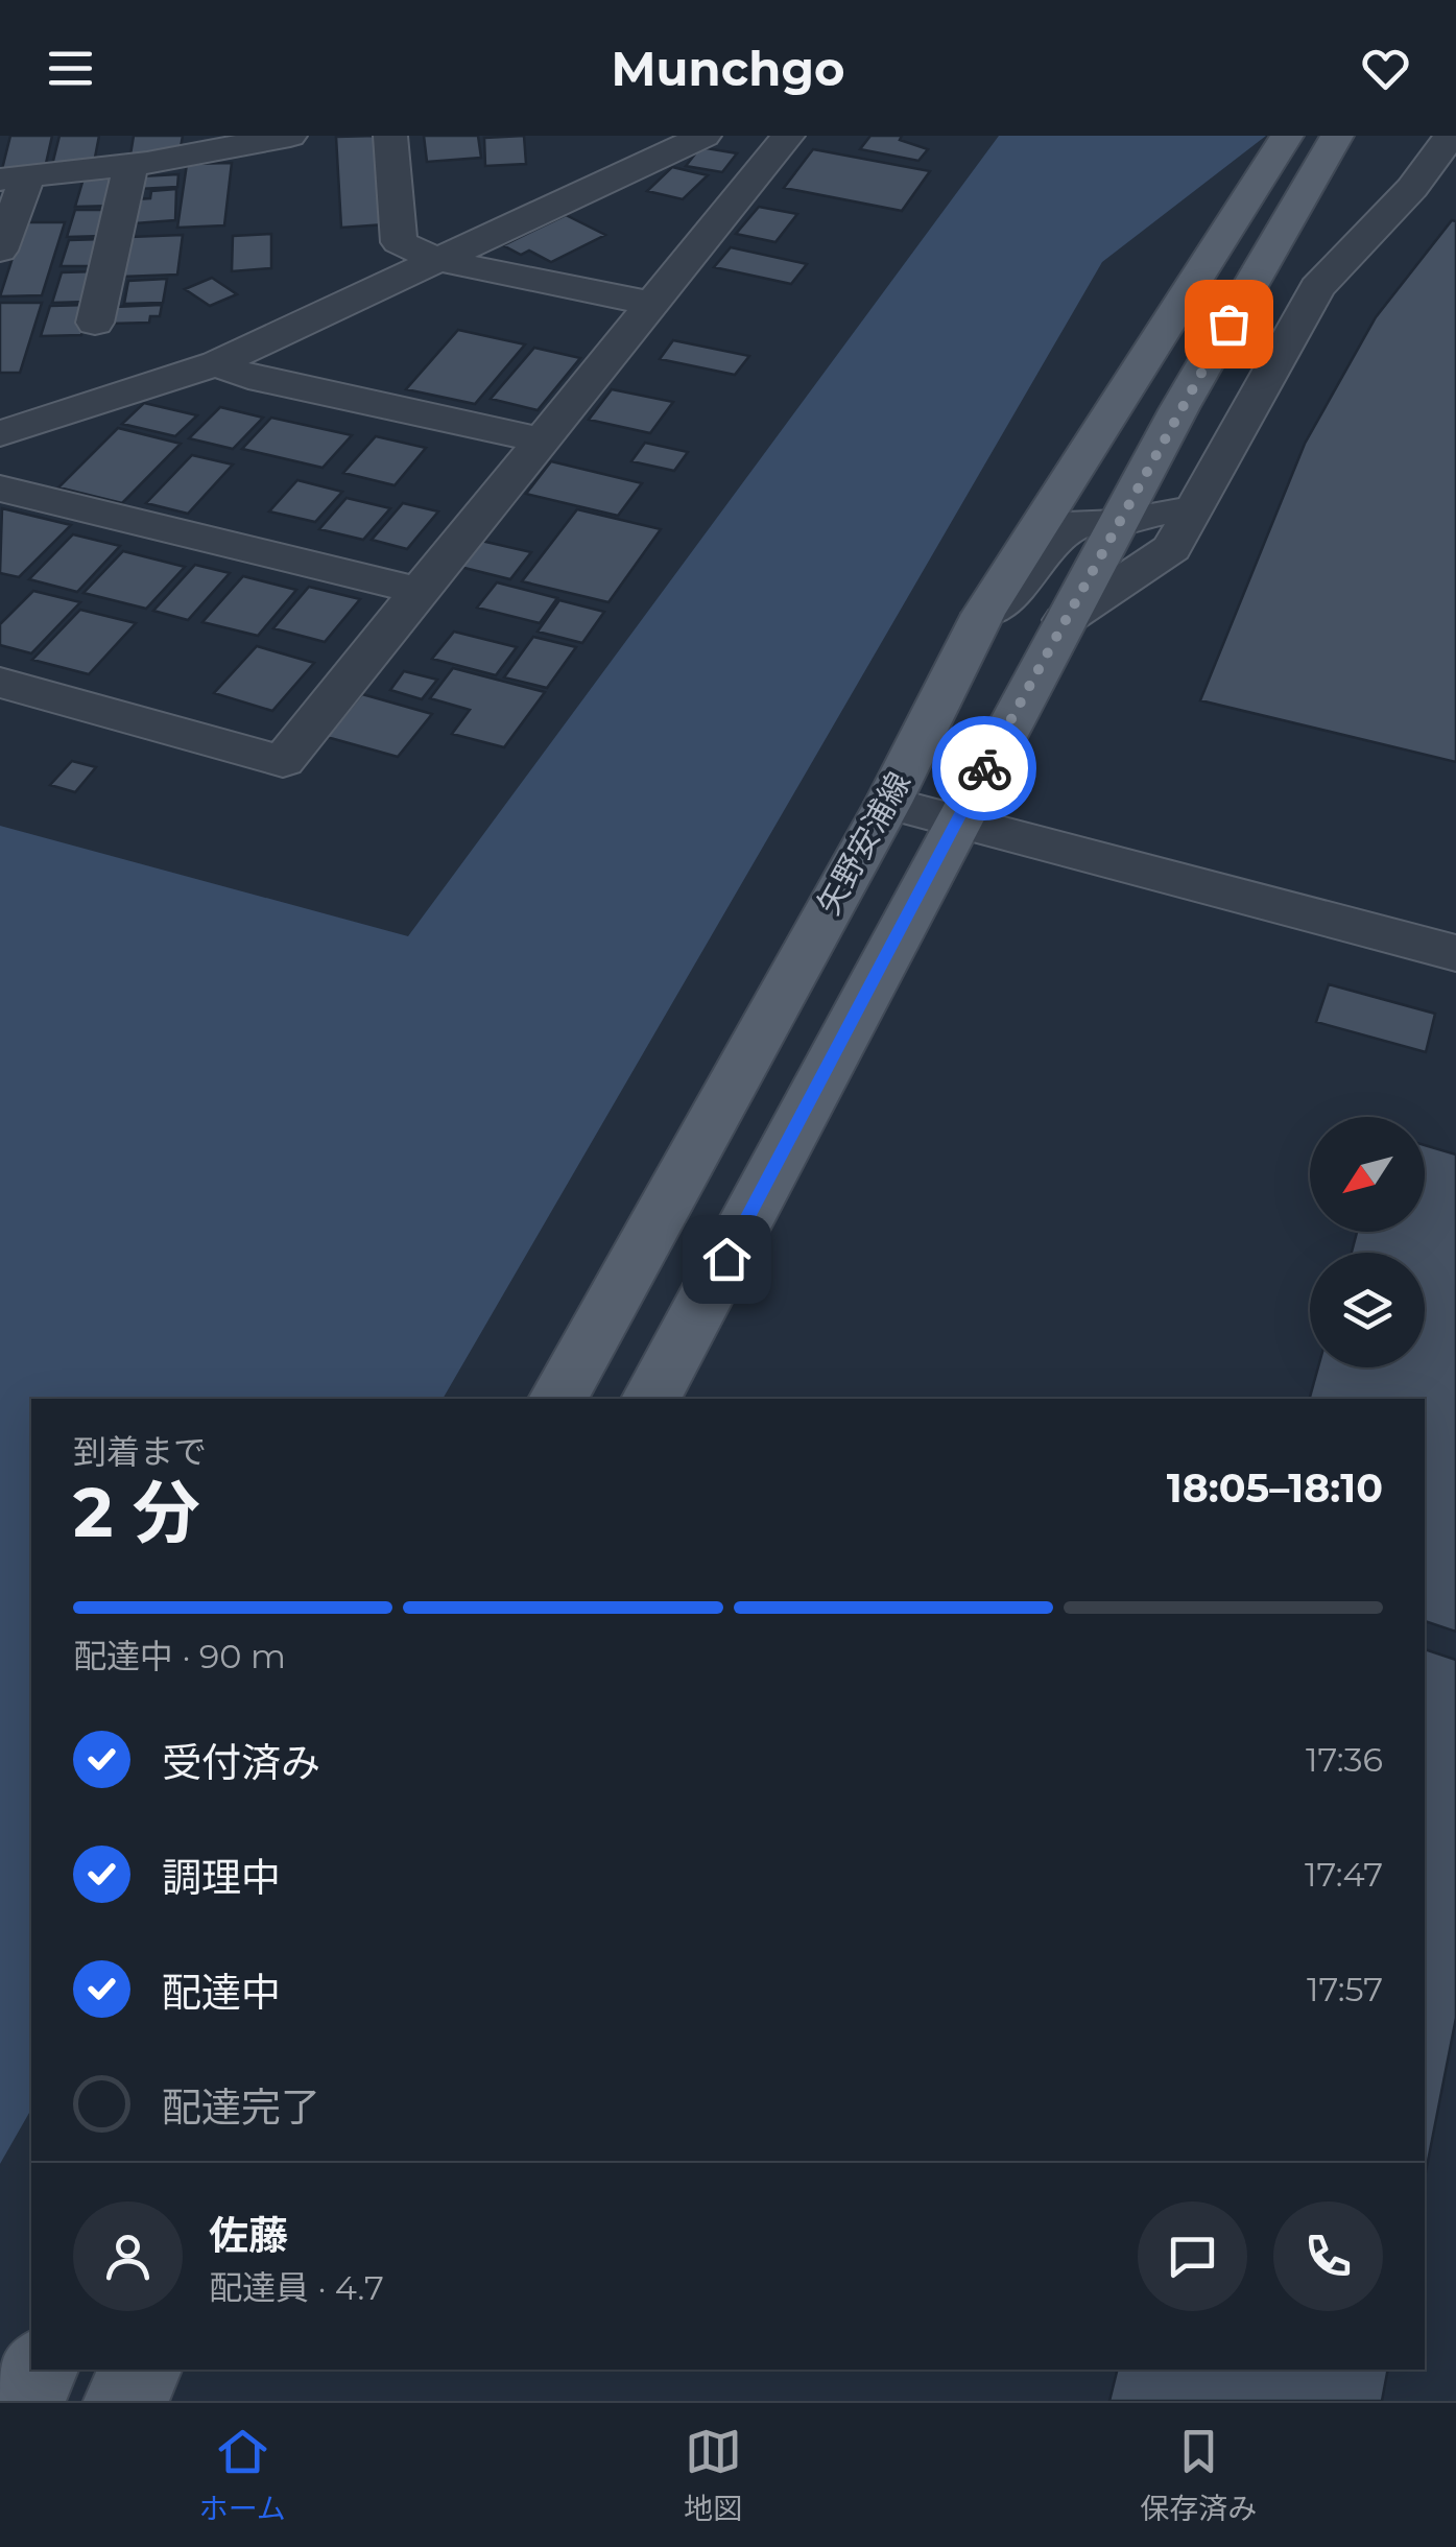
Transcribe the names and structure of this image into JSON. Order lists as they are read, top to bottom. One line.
{"streets":{"main road":["矢野安浦線"]},"north":"bottom left","page":{"header":"Munchgo","heading":["2 分","到着まで","18:05–18:10"],"panel":["佐藤","配達員 · 4.7"],"bar":"配達中 · 90 m","list":[["受付済み","17:36"],["調理中","17:47"],["配達中","17:57"],"配達完了"],"tabs":["ホーム","地図","保存済み"]}}
